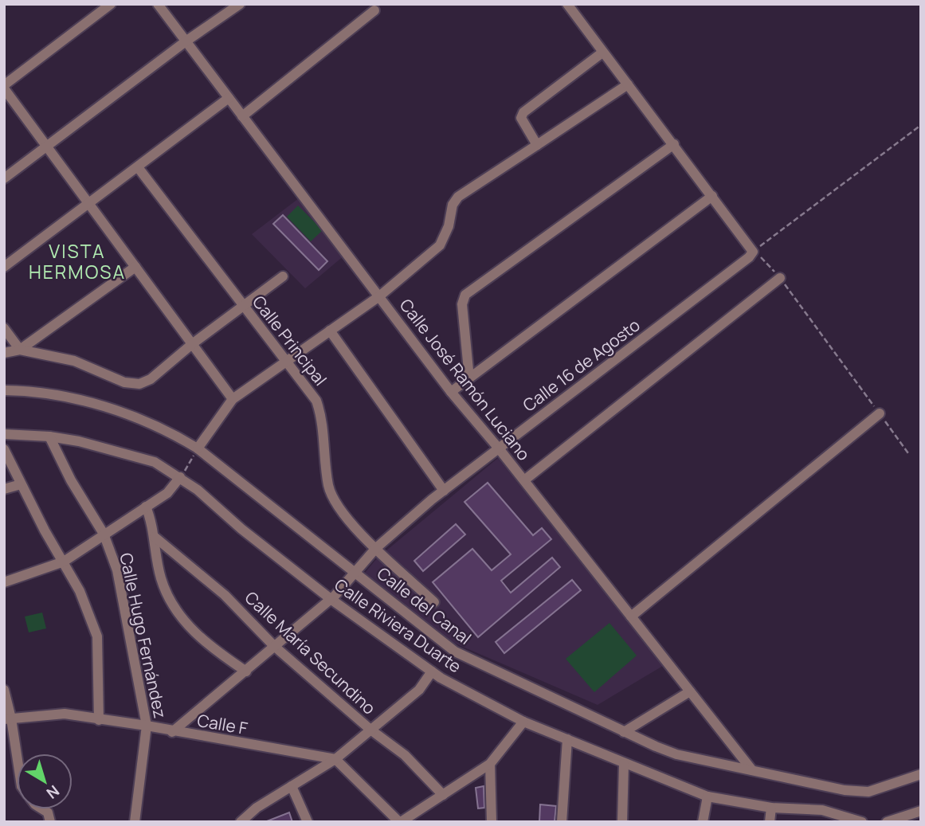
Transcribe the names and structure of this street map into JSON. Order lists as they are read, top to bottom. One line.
{"streets":{"street":["Calle Principal","Calle 16 de Agosto","Calle José Ramón Luciano","Calle del Canal","Calle Riviera Duarte","Calle Hugo Fernández","Calle María Secundino","Calle F"]},"crossings":[["Calle Principal","Calle 16 de Agosto"],["Calle 16 de Agosto","Calle José Ramón Luciano"],["Calle 16 de Agosto","Calle del Canal"],["Calle 16 de Agosto","Calle Riviera Duarte"],["Calle 16 de Agosto","Calle María Secundino"],["Calle 16 de Agosto","Calle F"],["Calle José Ramón Luciano","Calle del Canal"],["Calle Riviera Duarte","Calle Hugo Fernández"],["Calle Hugo Fernández","Calle F"]],"districts":["VISTA HERMOSA"],"north":"bottom right"}
